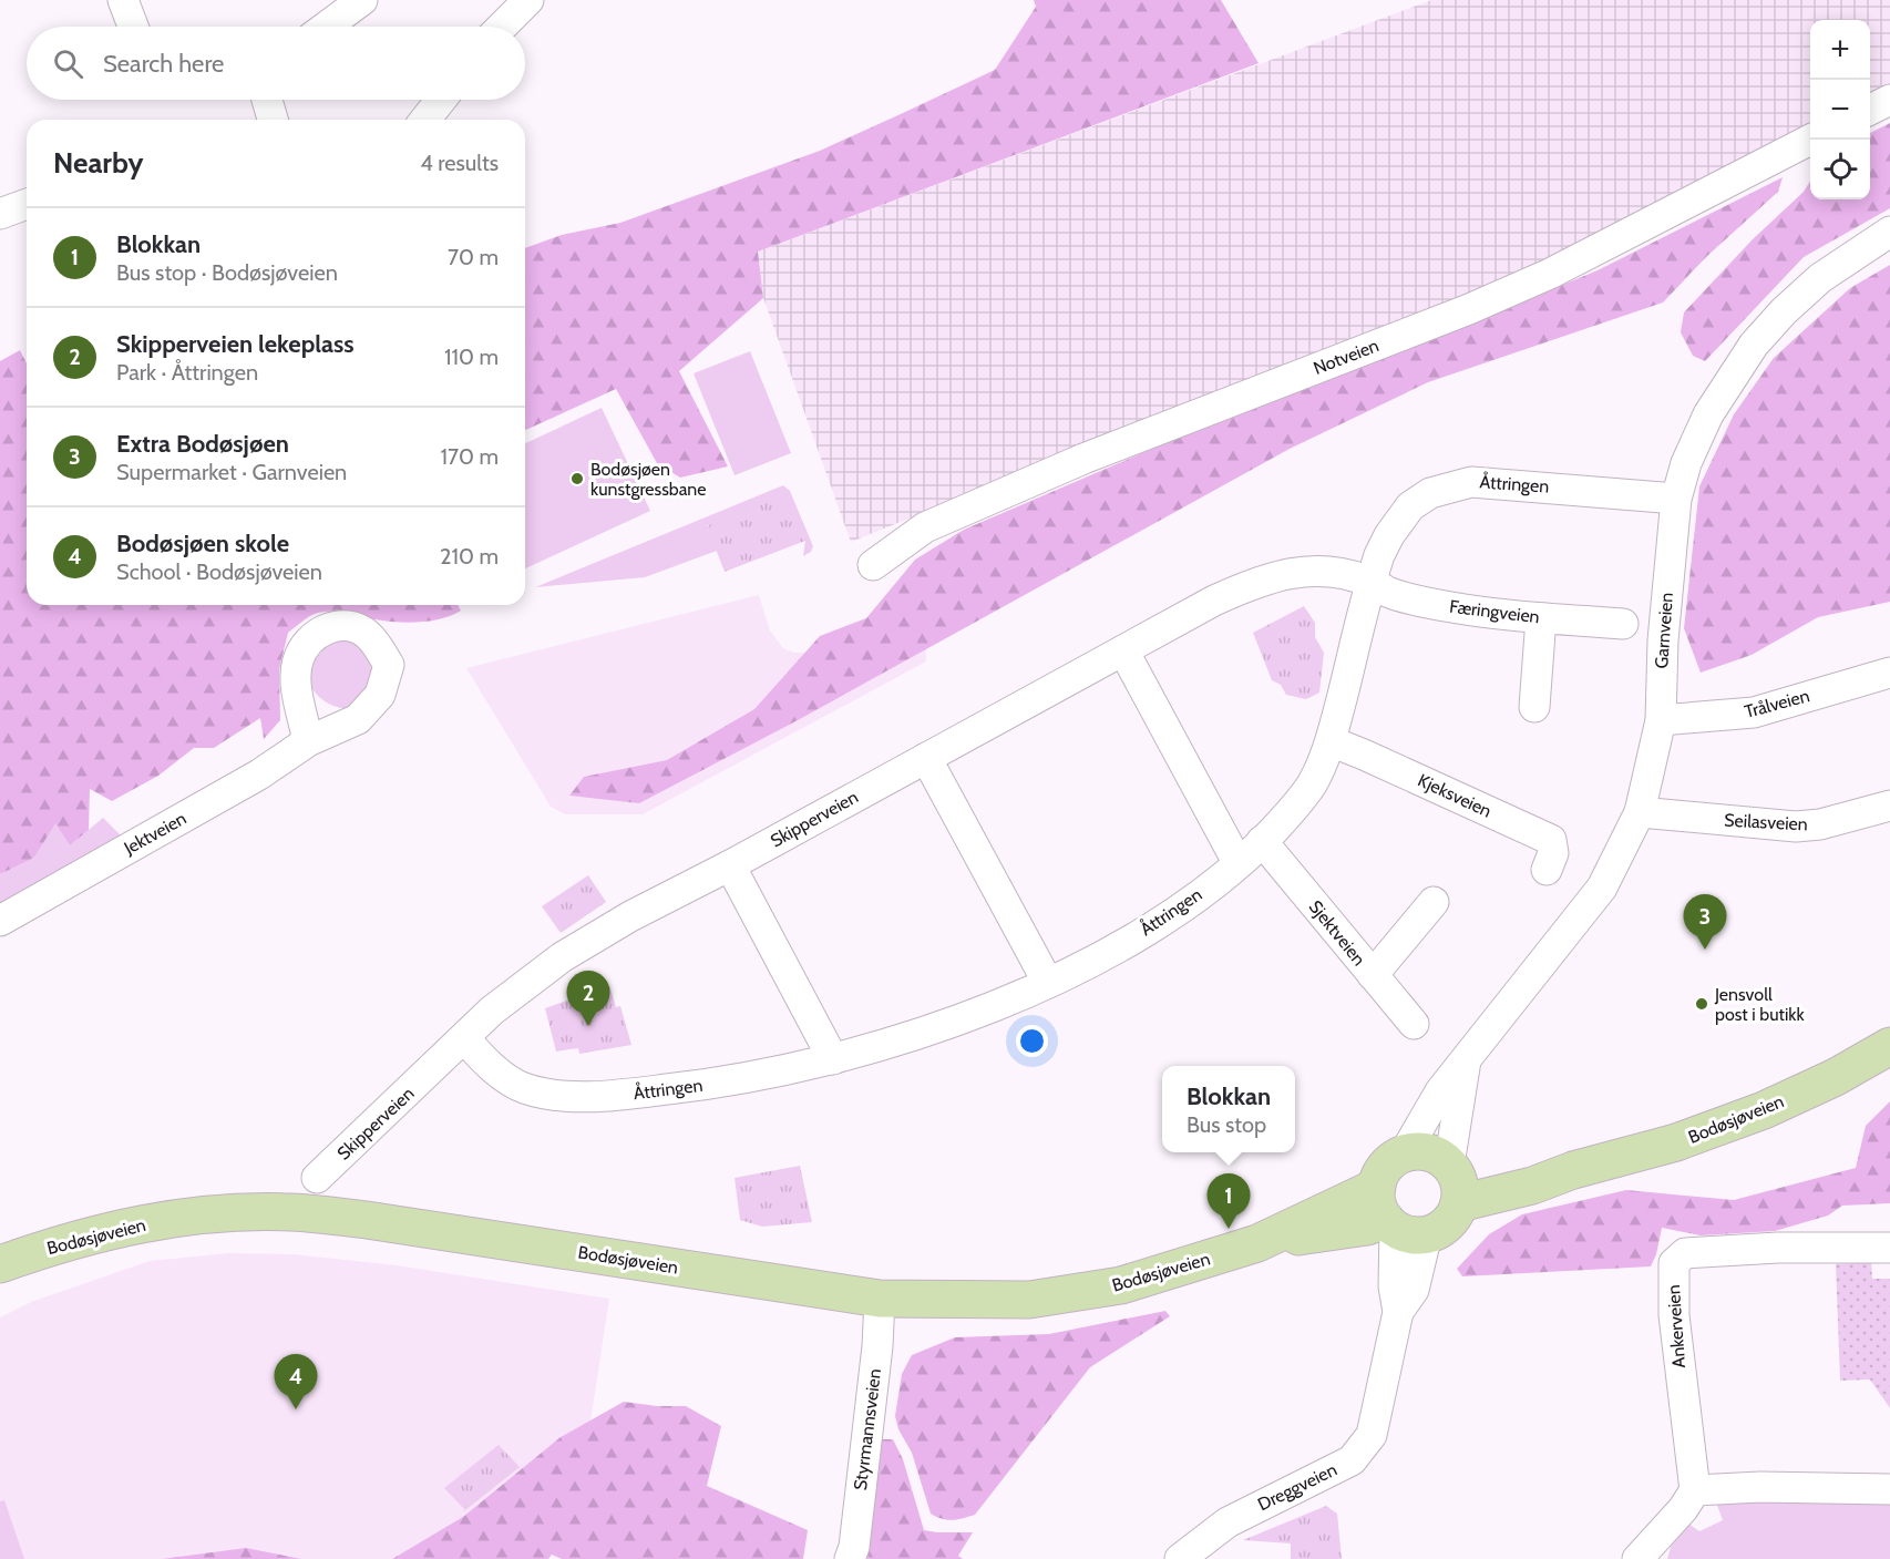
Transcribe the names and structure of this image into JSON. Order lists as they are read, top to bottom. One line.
{"streets":{"street":["Notveien","Åttringen","Færingveien","Garnveien","Trålveien","Kjeksveien","Skipperveien","Seilasveien","Jektveien","Sjektveien","Bodøsjøveien","Ankerveien","Styrmannsveien","Dreggveien"]},"crossings":[["Åttringen","Færingveien"],["Åttringen","Garnveien"],["Åttringen","Kjeksveien"],["Åttringen","Skipperveien"],["Åttringen","Sjektveien"],["Færingveien","Skipperveien"],["Garnveien","Trålveien"],["Garnveien","Seilasveien"],["Garnveien","Bodøsjøveien"],["Garnveien","Dreggveien"],["Bodøsjøveien","Styrmannsveien"],["Bodøsjøveien","Dreggveien"]],"places":["Bodøsjøen kunstgressbane","Jensvoll post i butikk"],"page":{"map_buttons":["+","−"],"search":"Search here","heading":["Nearby","4 results"],"list":[{"mark":"1","name":"Blokkan","note":"Bus stop · Bodøsjøveien","value":"70 m"},{"mark":"2","name":"Skipperveien lekeplass","note":"Park · Åttringen","value":"110 m"},{"mark":"3","name":"Extra Bodøsjøen","note":"Supermarket · Garnveien","value":"170 m"},{"mark":"4","name":"Bodøsjøen skole","note":"School · Bodøsjøveien","value":"210 m"}],"pins":["3","2","1","4"],"popup":["Blokkan","Bus stop"]}}
